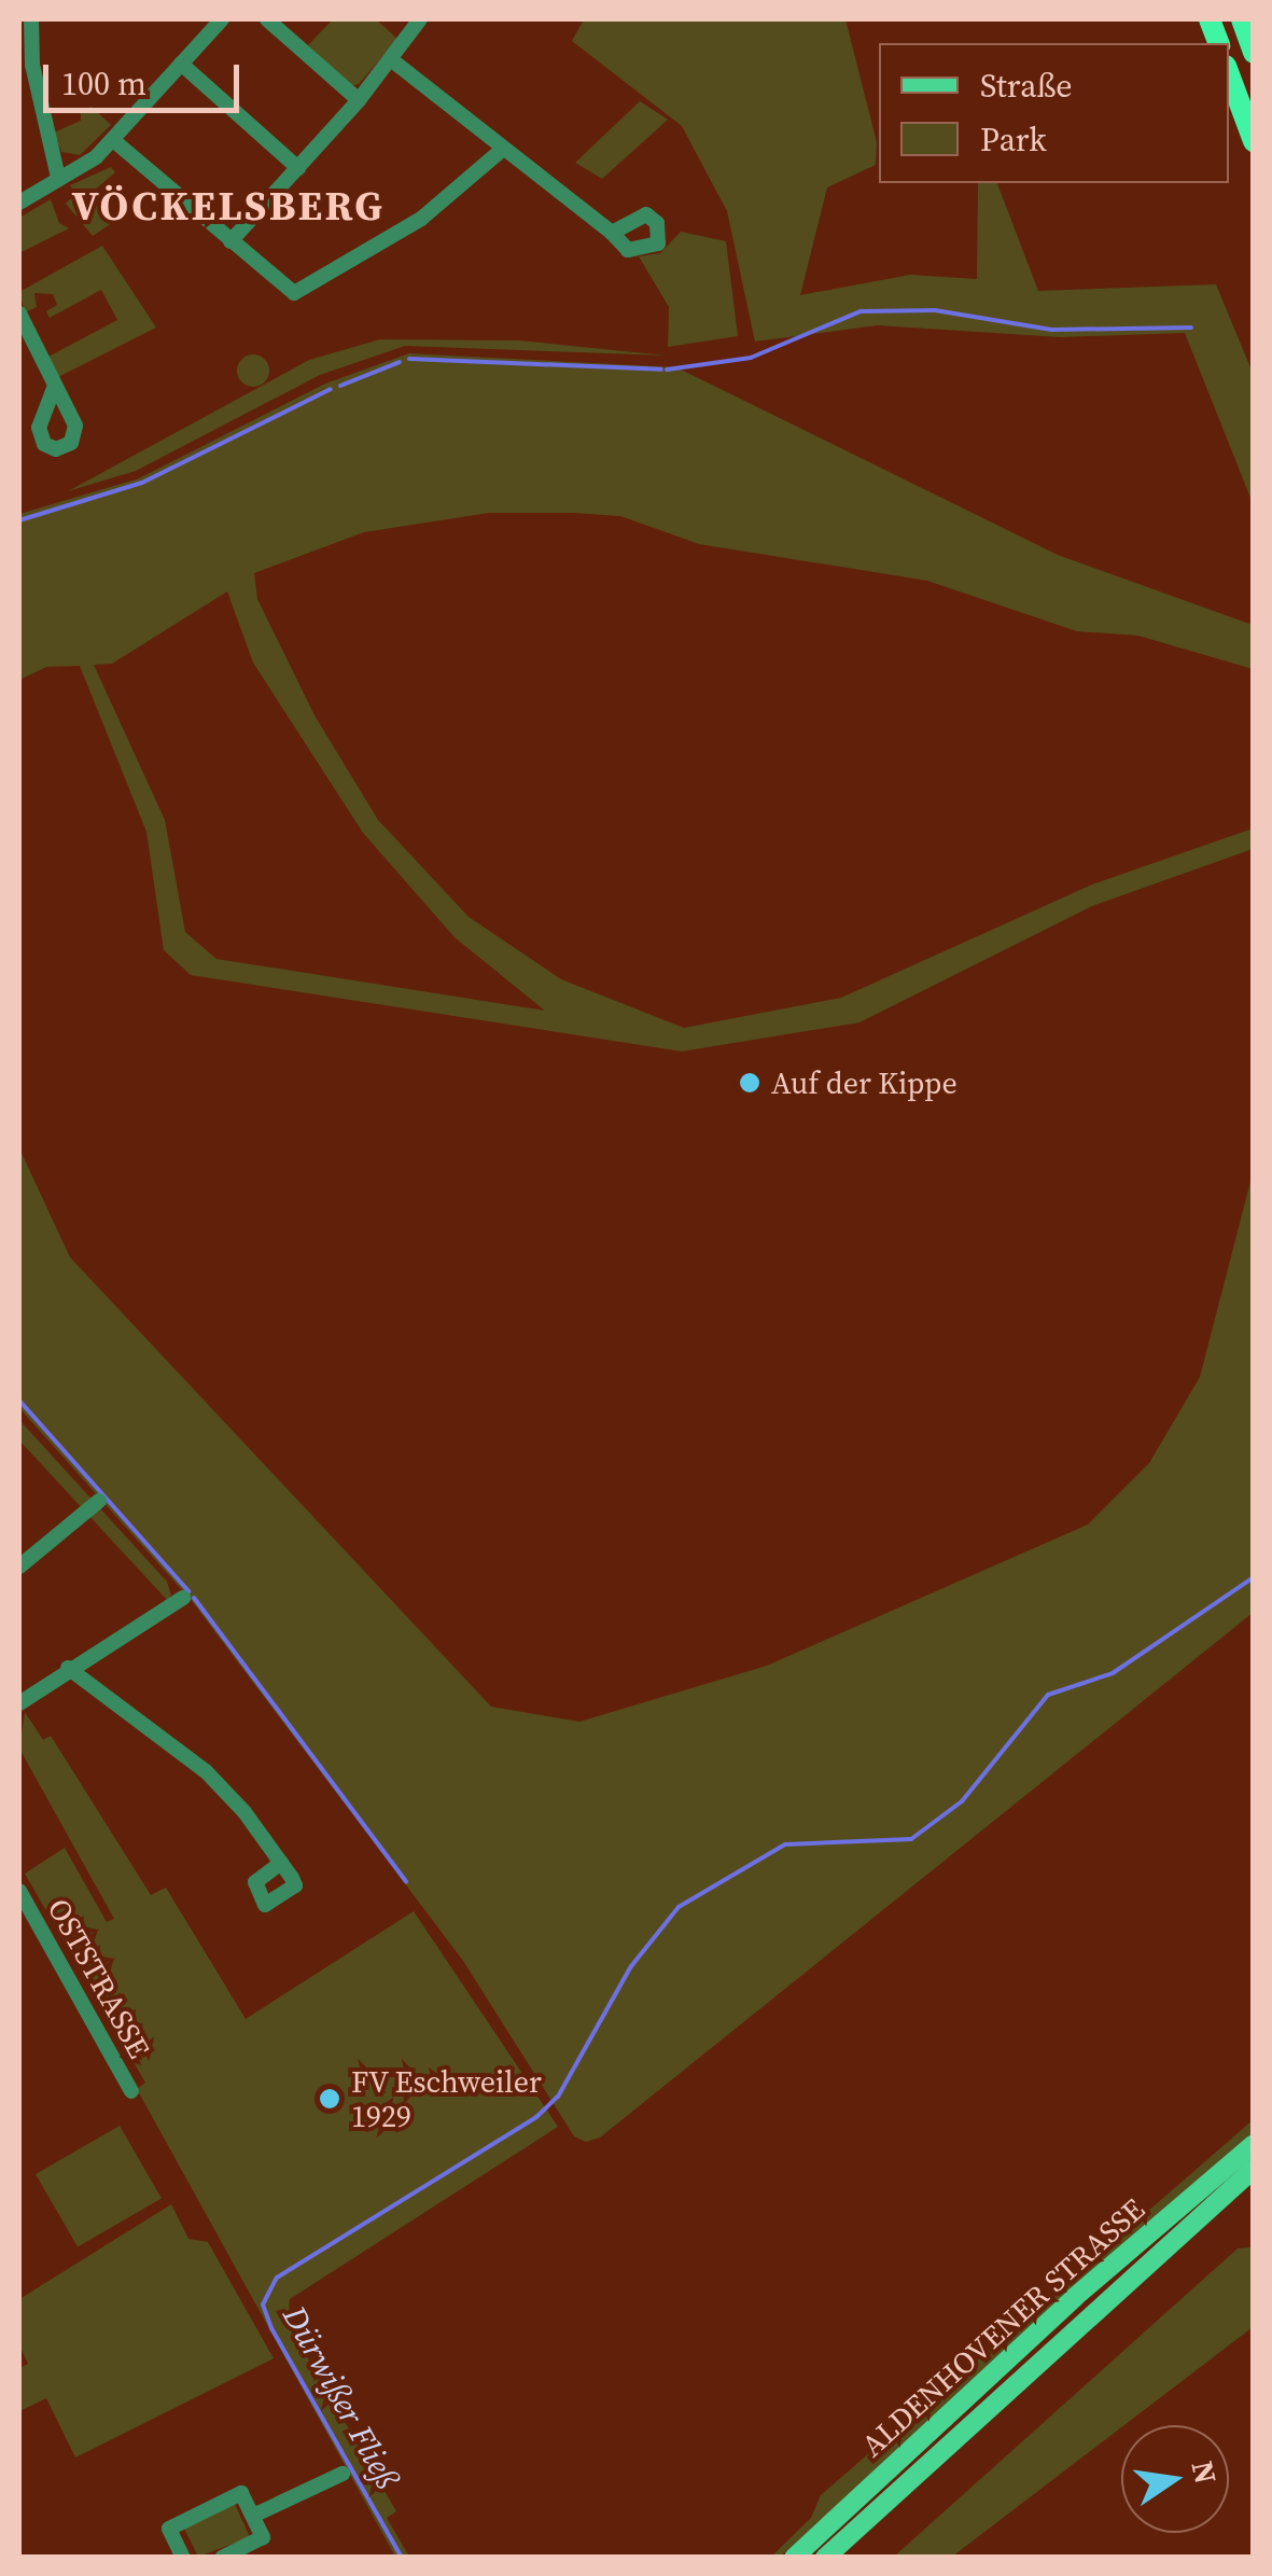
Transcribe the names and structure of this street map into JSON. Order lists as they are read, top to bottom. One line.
{"streets":{"main road":["ALDENHOVENER STRASSE"],"street":["OSTSTRASSE"]},"districts":["VÖCKELSBERG"],"water":["Dürwißer Fließ"],"places":["Auf der Kippe","FV Eschweiler 1929"],"legend":["Straße","Park"],"scale_bar":"100 m","north":"right"}
